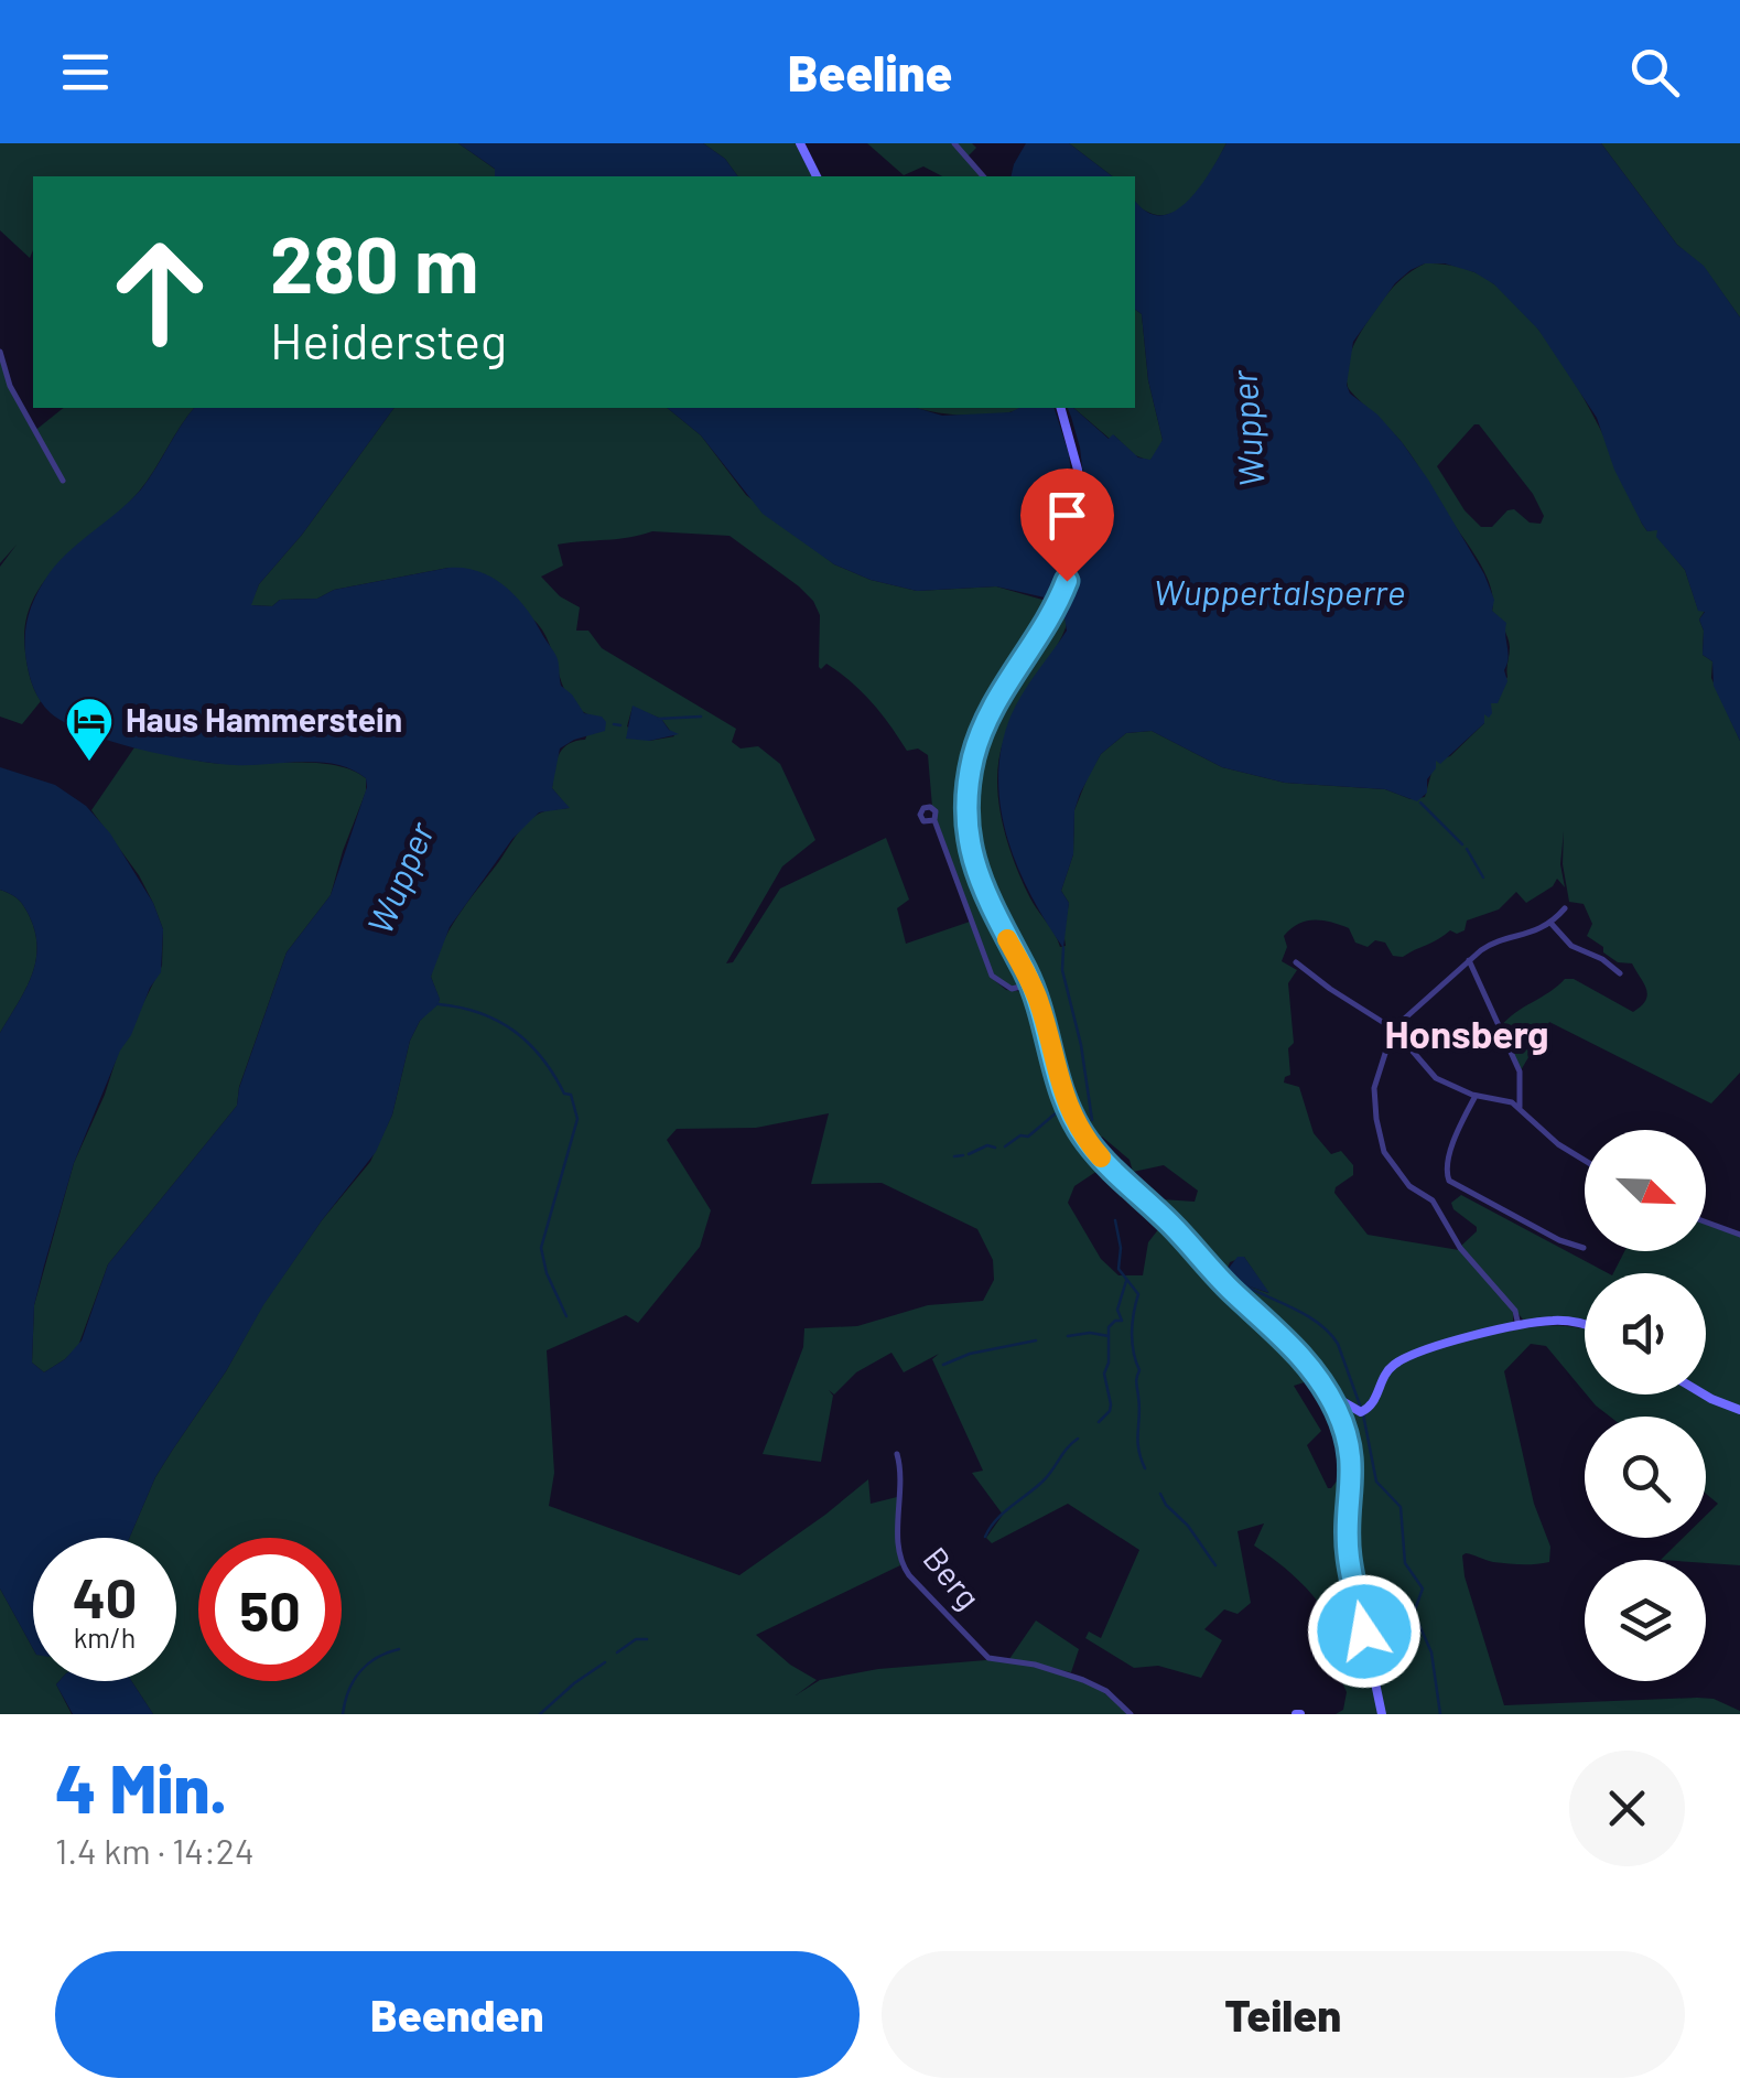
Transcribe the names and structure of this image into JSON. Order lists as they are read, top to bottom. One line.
{"streets":{"street":["Berg"]},"districts":["Honsberg"],"water":["Wupper","Wuppertalsperre"],"places":{"hotel":["Haus Hammerstein"]},"north":"bottom right","page":{"header":"Beeline","turn":["280 m","Heidersteg"],"speed":"40 km/h","limit":"50","heading":["4 Min.","1.4 km · 14:24"],"buttons":["Beenden","Teilen"]}}
